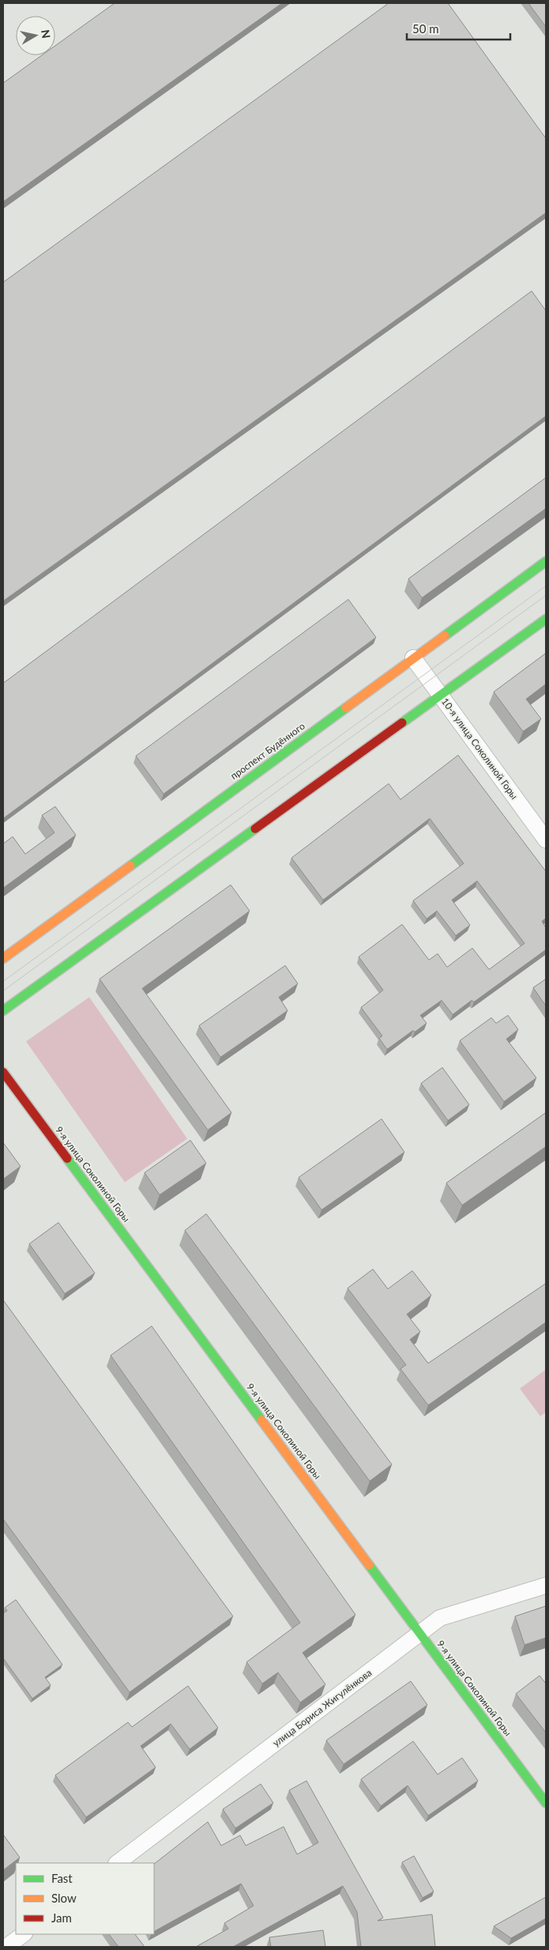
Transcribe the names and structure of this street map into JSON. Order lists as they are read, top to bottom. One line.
{"streets":{"main road":["проспект Будённого","9-я улица Соколиной Горы"],"street":["10-я улица Соколиной Горы","улица Бориса Жигулёнкова"]},"crossings":[["10-я улица Соколиной Горы","проспект Будённого"],["9-я улица Соколиной Горы","улица Бориса Жигулёнкова"]],"legend":["Fast","Slow","Jam"],"scale_bar":"50 m","north":"right"}
